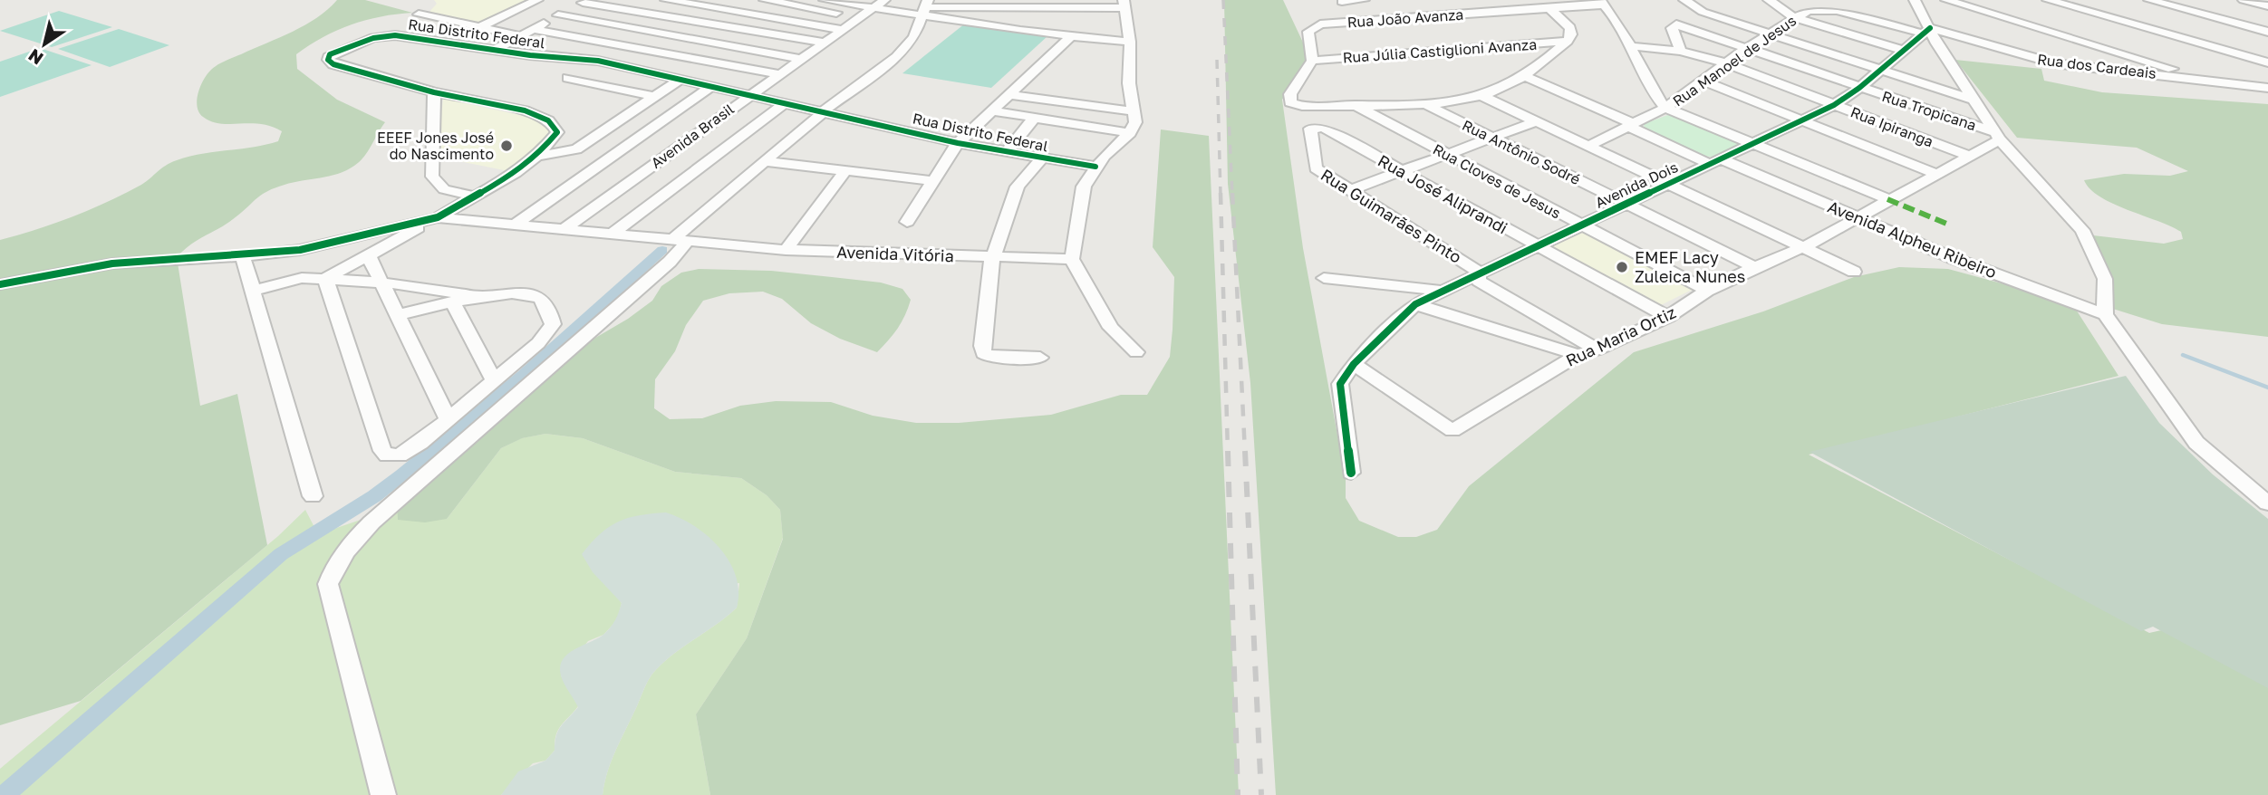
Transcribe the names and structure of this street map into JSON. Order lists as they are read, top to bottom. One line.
{"streets":{"street":["Rua João Avanza","Rua Distrito Federal","Rua Júlia Castiglioni Avanza","Rua Manoel de Jesus","Rua dos Cardeais","Rua Tropicana","Rua Ipiranga","Avenida Brasil","Rua Antônio Sodré","Rua Cloves de Jesus","Avenida Dois","Rua José Aliprandi","Rua Guimarães Pinto","Avenida Alpheu Ribeiro","Avenida Vitória","Rua Maria Ortiz"]},"crossings":[["Rua João Avanza","Rua Júlia Castiglioni Avanza"],["Rua Distrito Federal","Avenida Brasil"],["Rua Distrito Federal","Avenida Vitória"],["Rua Júlia Castiglioni Avanza","Rua Antônio Sodré"],["Rua Júlia Castiglioni Avanza","Rua Cloves de Jesus"],["Rua Júlia Castiglioni Avanza","Avenida Alpheu Ribeiro"],["Rua Manoel de Jesus","Rua dos Cardeais"],["Rua Manoel de Jesus","Rua Tropicana"],["Rua Manoel de Jesus","Rua Ipiranga"],["Rua Manoel de Jesus","Avenida Dois"],["Rua Manoel de Jesus","Avenida Alpheu Ribeiro"],["Rua dos Cardeais","Avenida Dois"],["Rua Tropicana","Rua Ipiranga"],["Rua Tropicana","Avenida Dois"],["Rua Tropicana","Rua Maria Ortiz"],["Rua Ipiranga","Avenida Dois"],["Rua Ipiranga","Rua Maria Ortiz"],["Avenida Brasil","Avenida Vitória"],["Rua Antônio Sodré","Avenida Dois"],["Rua Antônio Sodré","Rua Maria Ortiz"],["Rua Cloves de Jesus","Avenida Dois"],["Rua Cloves de Jesus","Rua Maria Ortiz"],["Avenida Dois","Rua José Aliprandi"],["Avenida Dois","Rua Guimarães Pinto"],["Avenida Dois","Avenida Alpheu Ribeiro"],["Avenida Dois","Rua Maria Ortiz"],["Rua José Aliprandi","Rua Guimarães Pinto"],["Rua José Aliprandi","Rua Maria Ortiz"],["Rua Guimarães Pinto","Rua Maria Ortiz"],["Avenida Alpheu Ribeiro","Rua Maria Ortiz"]],"places":["EEEF Jones José do Nascimento","EMEF Lacy Zuleica Nunes"],"north":"bottom left"}
